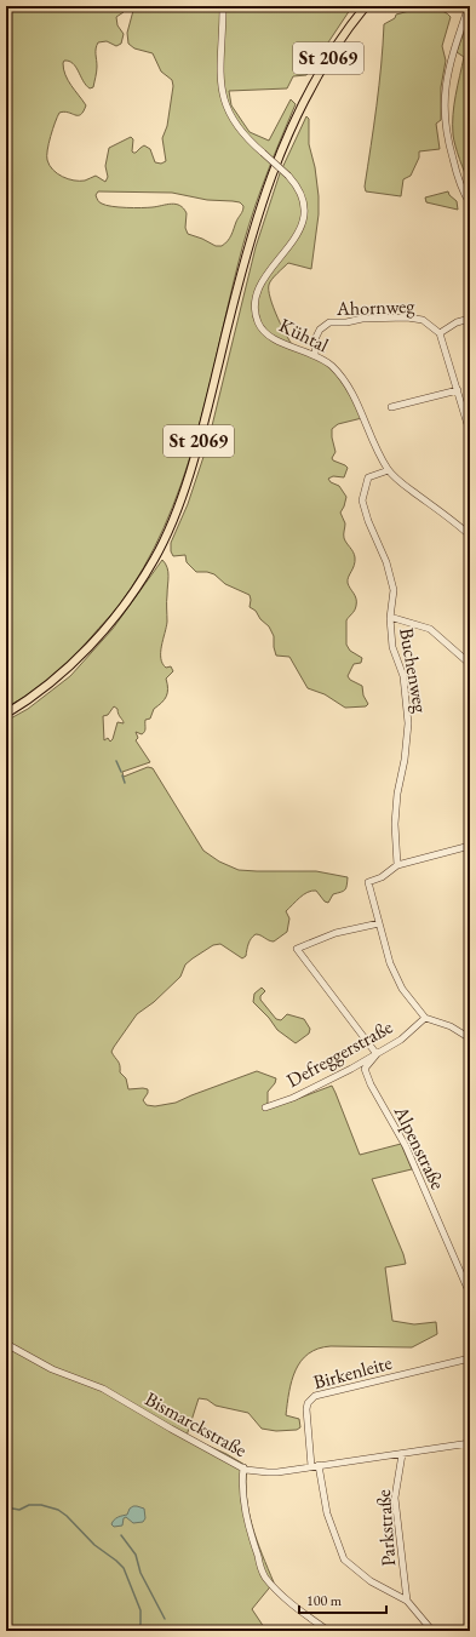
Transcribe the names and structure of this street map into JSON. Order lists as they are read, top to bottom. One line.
{"streets":{"main road":["St 2069"],"street":["Ahornweg","Kühtal","Buchenweg","Defreggerstraße","Alpenstraße","Birkenleite","Bismarckstraße","Parkstraße"]},"crossings":[["Ahornweg","Kühtal"],["Kühtal","Buchenweg"],["Defreggerstraße","Alpenstraße"],["Birkenleite","Bismarckstraße"],["Birkenleite","Parkstraße"],["Bismarckstraße","Parkstraße"]],"scale_bar":"100 m"}
